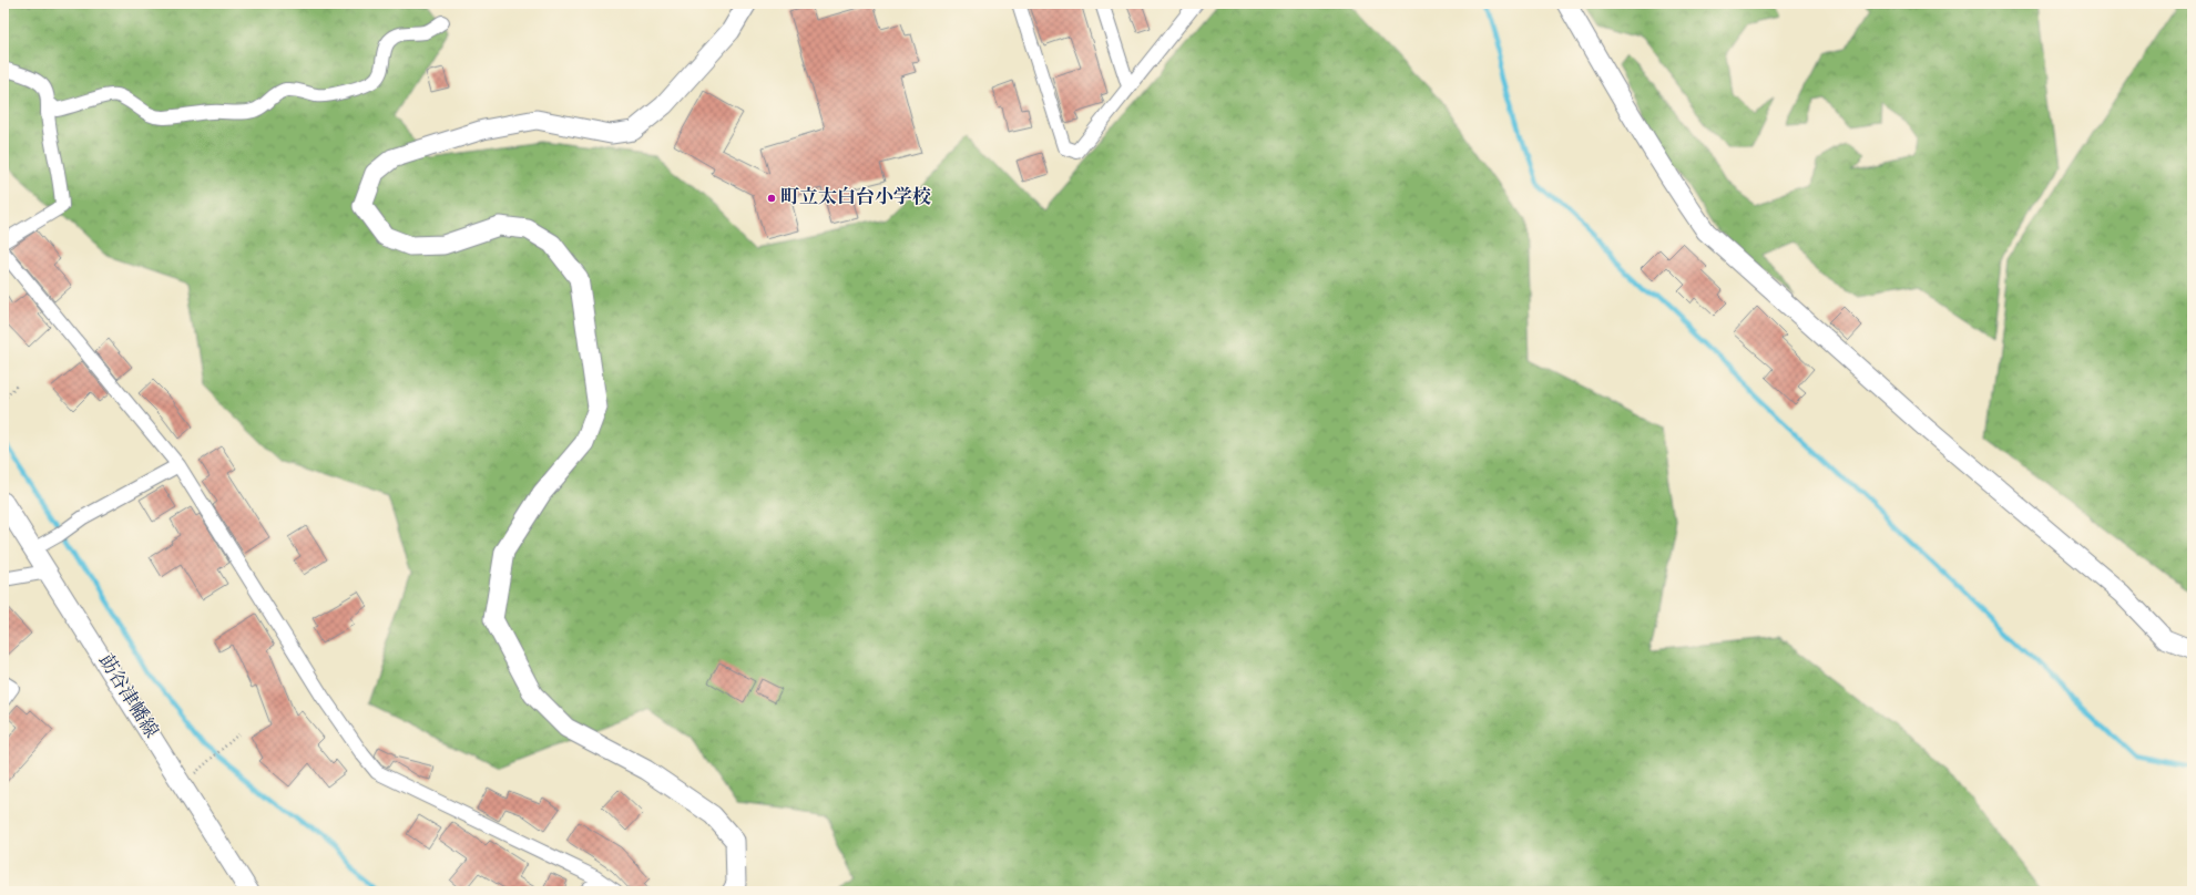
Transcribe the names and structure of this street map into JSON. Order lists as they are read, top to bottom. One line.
{"streets":{"street":["莇谷津幡線"]},"places":["町立太白台小学校"]}
